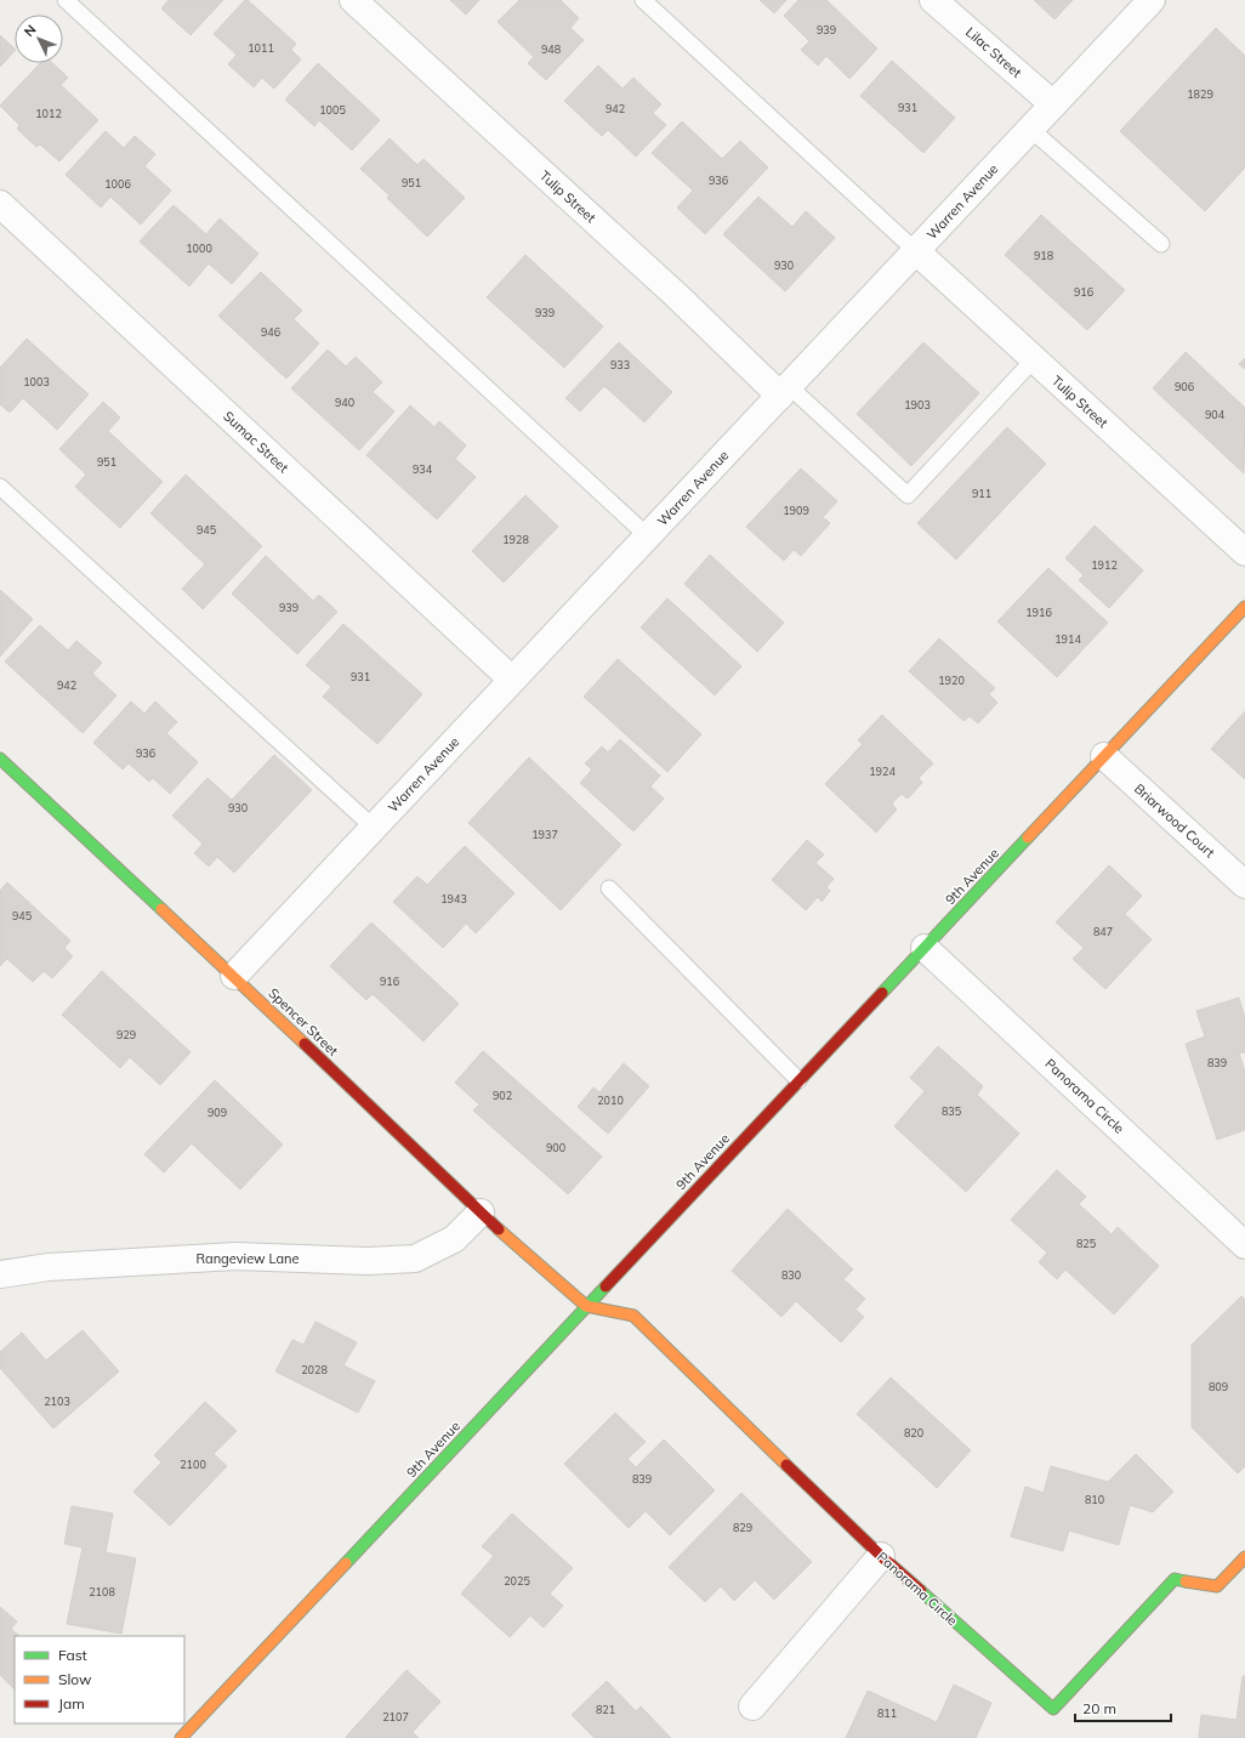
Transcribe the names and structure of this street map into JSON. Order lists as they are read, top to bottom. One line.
{"streets":{"street":["Lilac Street","Tulip Street","Warren Avenue","Sumac Street","Briarwood Court","9th Avenue","Spencer Street","Panorama Circle","Rangeview Lane"]},"crossings":[["Lilac Street","Warren Avenue"],["Tulip Street","Warren Avenue"],["Warren Avenue","Sumac Street"],["Warren Avenue","Spencer Street"],["Briarwood Court","9th Avenue"],["9th Avenue","Spencer Street"],["9th Avenue","Panorama Circle"],["Spencer Street","Panorama Circle"],["Spencer Street","Rangeview Lane"]],"house_numbers":["939","1011","948","1829","931","942","1005","1012","936","951","1006","1000","918","930","916","939","946","933","1003","906","940","1903","904","951","934","911","1909","945","1928","1912","939","1916","1914","931","1920","942","936","1924","930","1937","1943","945","847","916","929","839","902","2010","835","909","900","825","830","2028","809","2103","820","2100","839","810","829","2025","2108","821","811","2107"],"legend":["Fast","Slow","Jam"],"scale_bar":"20 m","north":"top left"}
